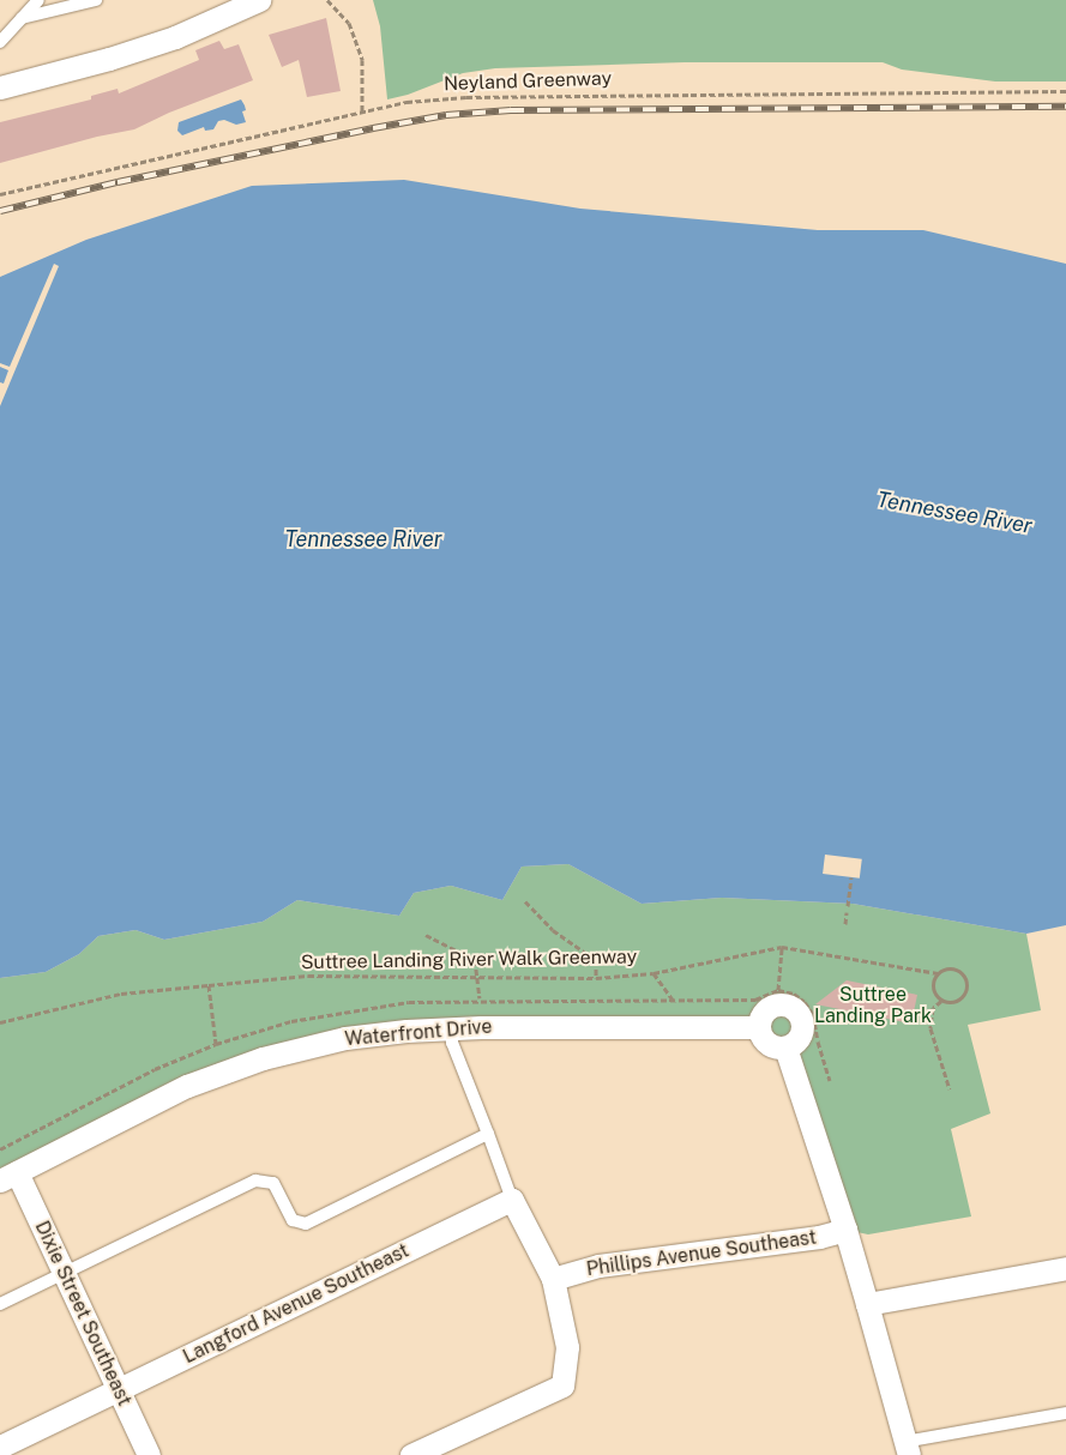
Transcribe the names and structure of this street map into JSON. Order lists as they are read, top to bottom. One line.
{"streets":{"street":["Waterfront Drive","Phillips Avenue Southeast","Langford Avenue Southeast","Dixie Street Southeast"],"path":["Neyland Greenway","Suttree Landing River Walk Greenway"]},"crossings":[["Waterfront Drive","Dixie Street Southeast"],["Langford Avenue Southeast","Dixie Street Southeast"]],"water":["Tennessee River"],"parks":["Suttree Landing Park"]}
